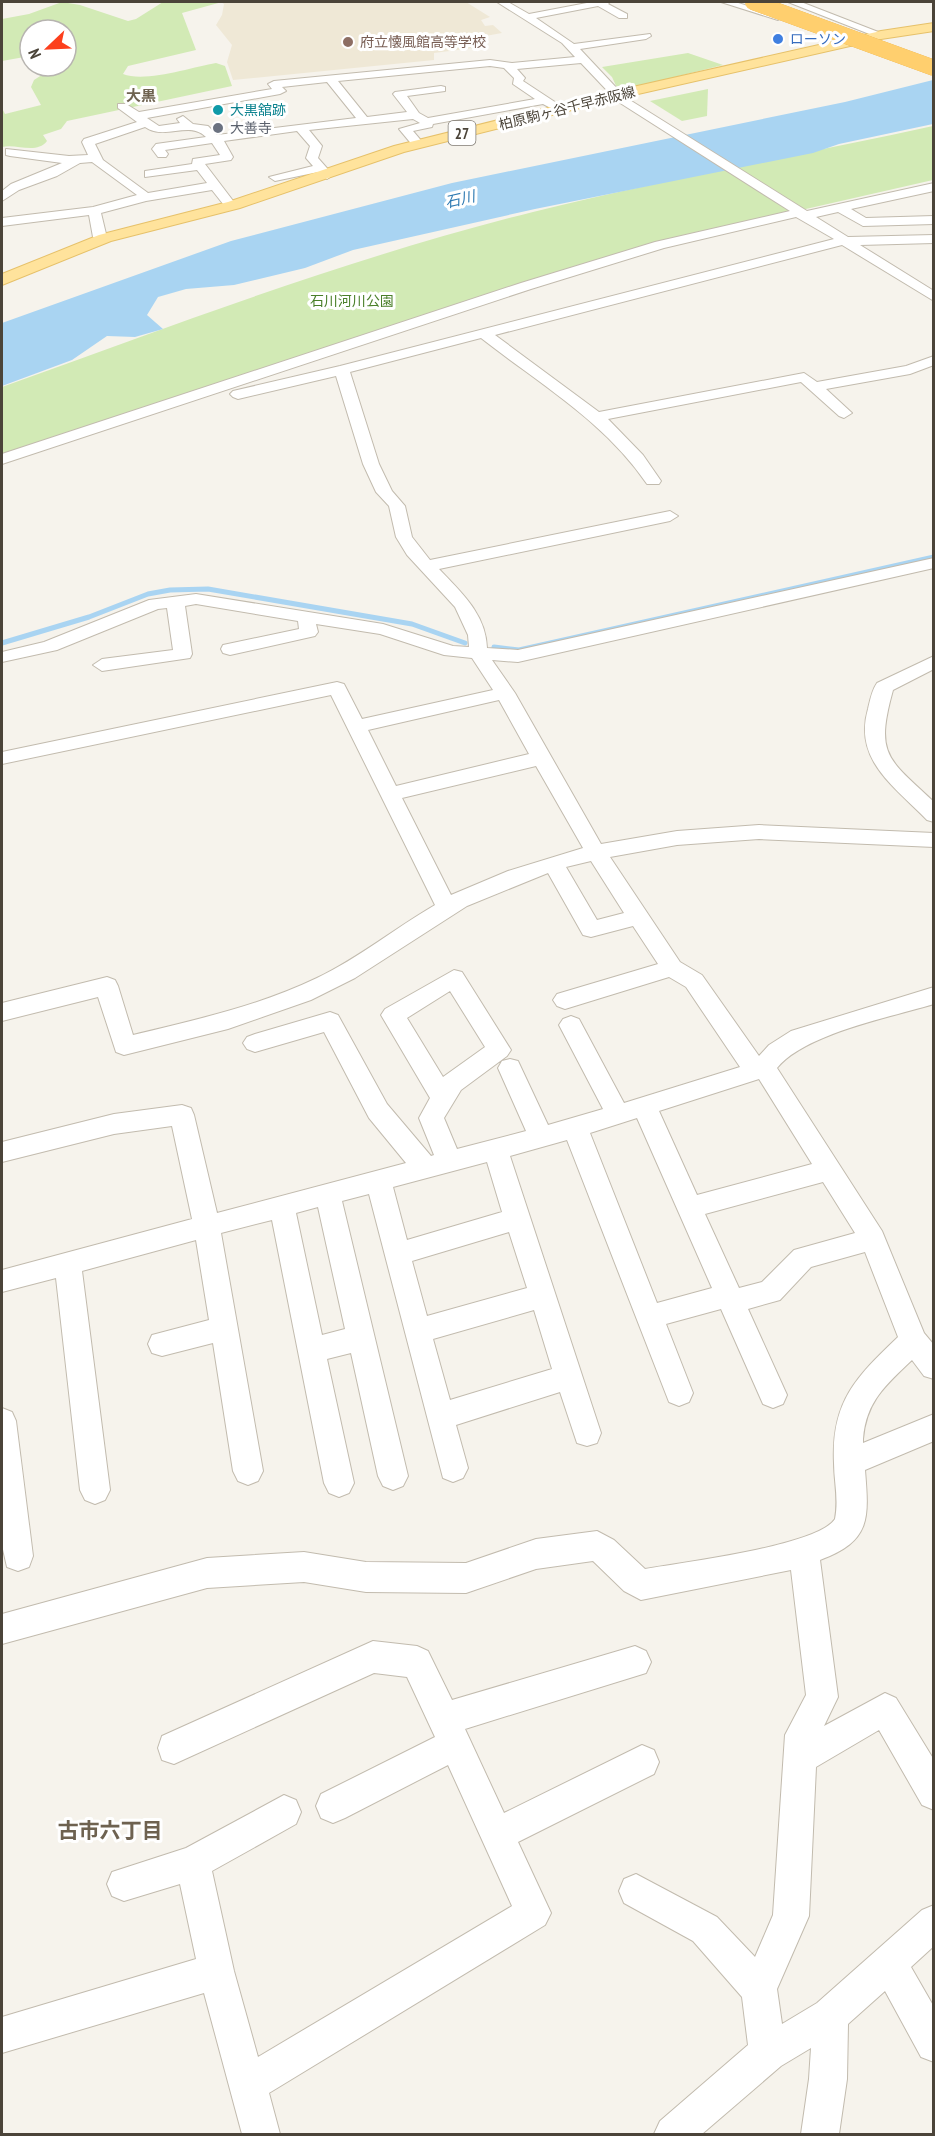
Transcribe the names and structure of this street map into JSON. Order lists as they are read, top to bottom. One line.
{"streets":{"main road":["柏原駒ヶ谷千早赤阪線","27"]},"districts":["大黒","古市六丁目"],"water":["石川"],"parks":["石川河川公園"],"places":["ローソン","府立懐風館高等学校","大黒舘跡","大善寺"],"north":"bottom left"}
